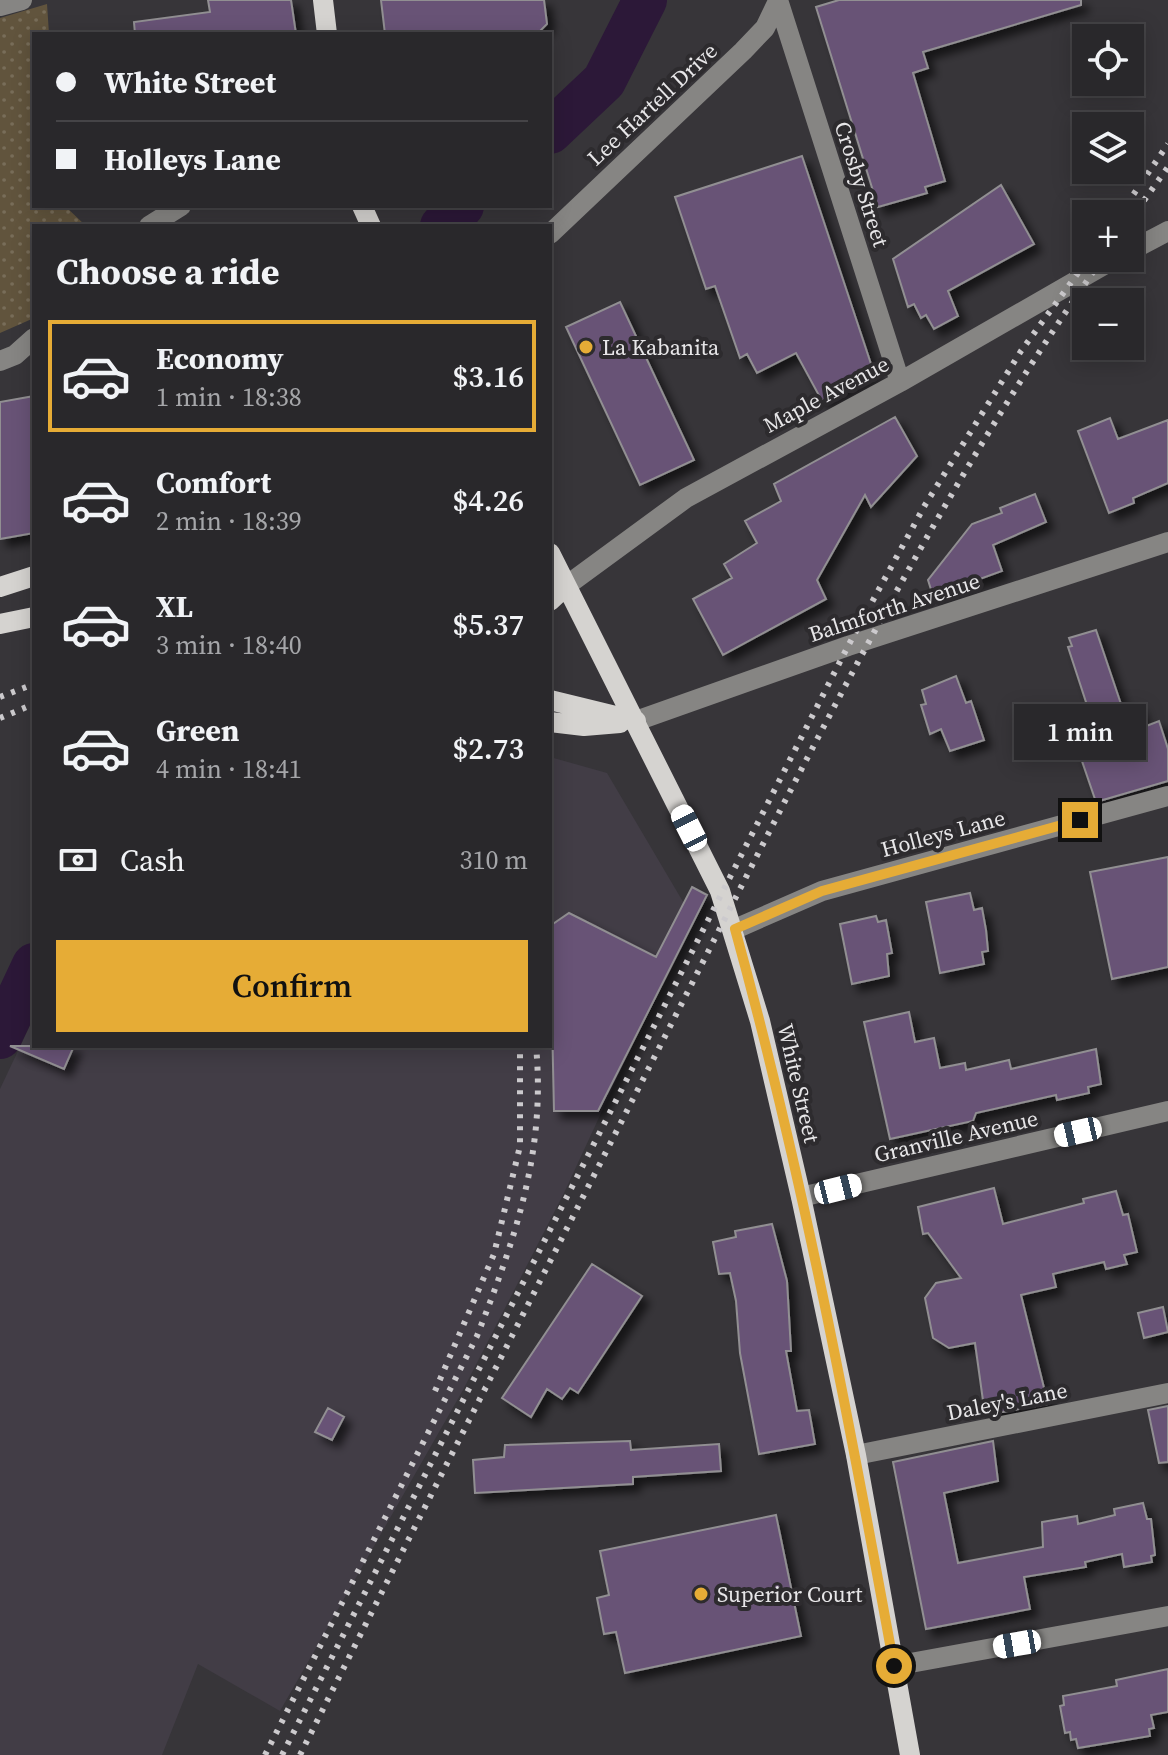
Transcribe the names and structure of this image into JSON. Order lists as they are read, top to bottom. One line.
{"streets":{"main road":["White Street"],"street":["Lee Hartell Drive","Crosby Street","Maple Avenue","Balmforth Avenue","Holleys Lane","Granville Avenue","Daley's Lane"]},"crossings":[["Lee Hartell Drive","Crosby Street"],["Crosby Street","Maple Avenue"],["Maple Avenue","White Street"],["Balmforth Avenue","White Street"],["Holleys Lane","White Street"],["White Street","Granville Avenue"],["White Street","Daley's Lane"]],"places":["La Kabanita","Superior Court"],"page":{"map_buttons":["+","−"],"banner":["White Street","Holleys Lane"],"heading":"Choose a ride","list":[{"name":"Economy","note":"1 min · 18:38","value":"$3.16"},{"name":"Comfort","note":"2 min · 18:39","value":"$4.26"},{"name":"XL","note":"3 min · 18:40","value":"$5.37"},{"name":"Green","note":"4 min · 18:41","value":"$2.73"}],"bubble":"1 min","pay":["Cash","310 m"],"buttons":"Confirm"}}
